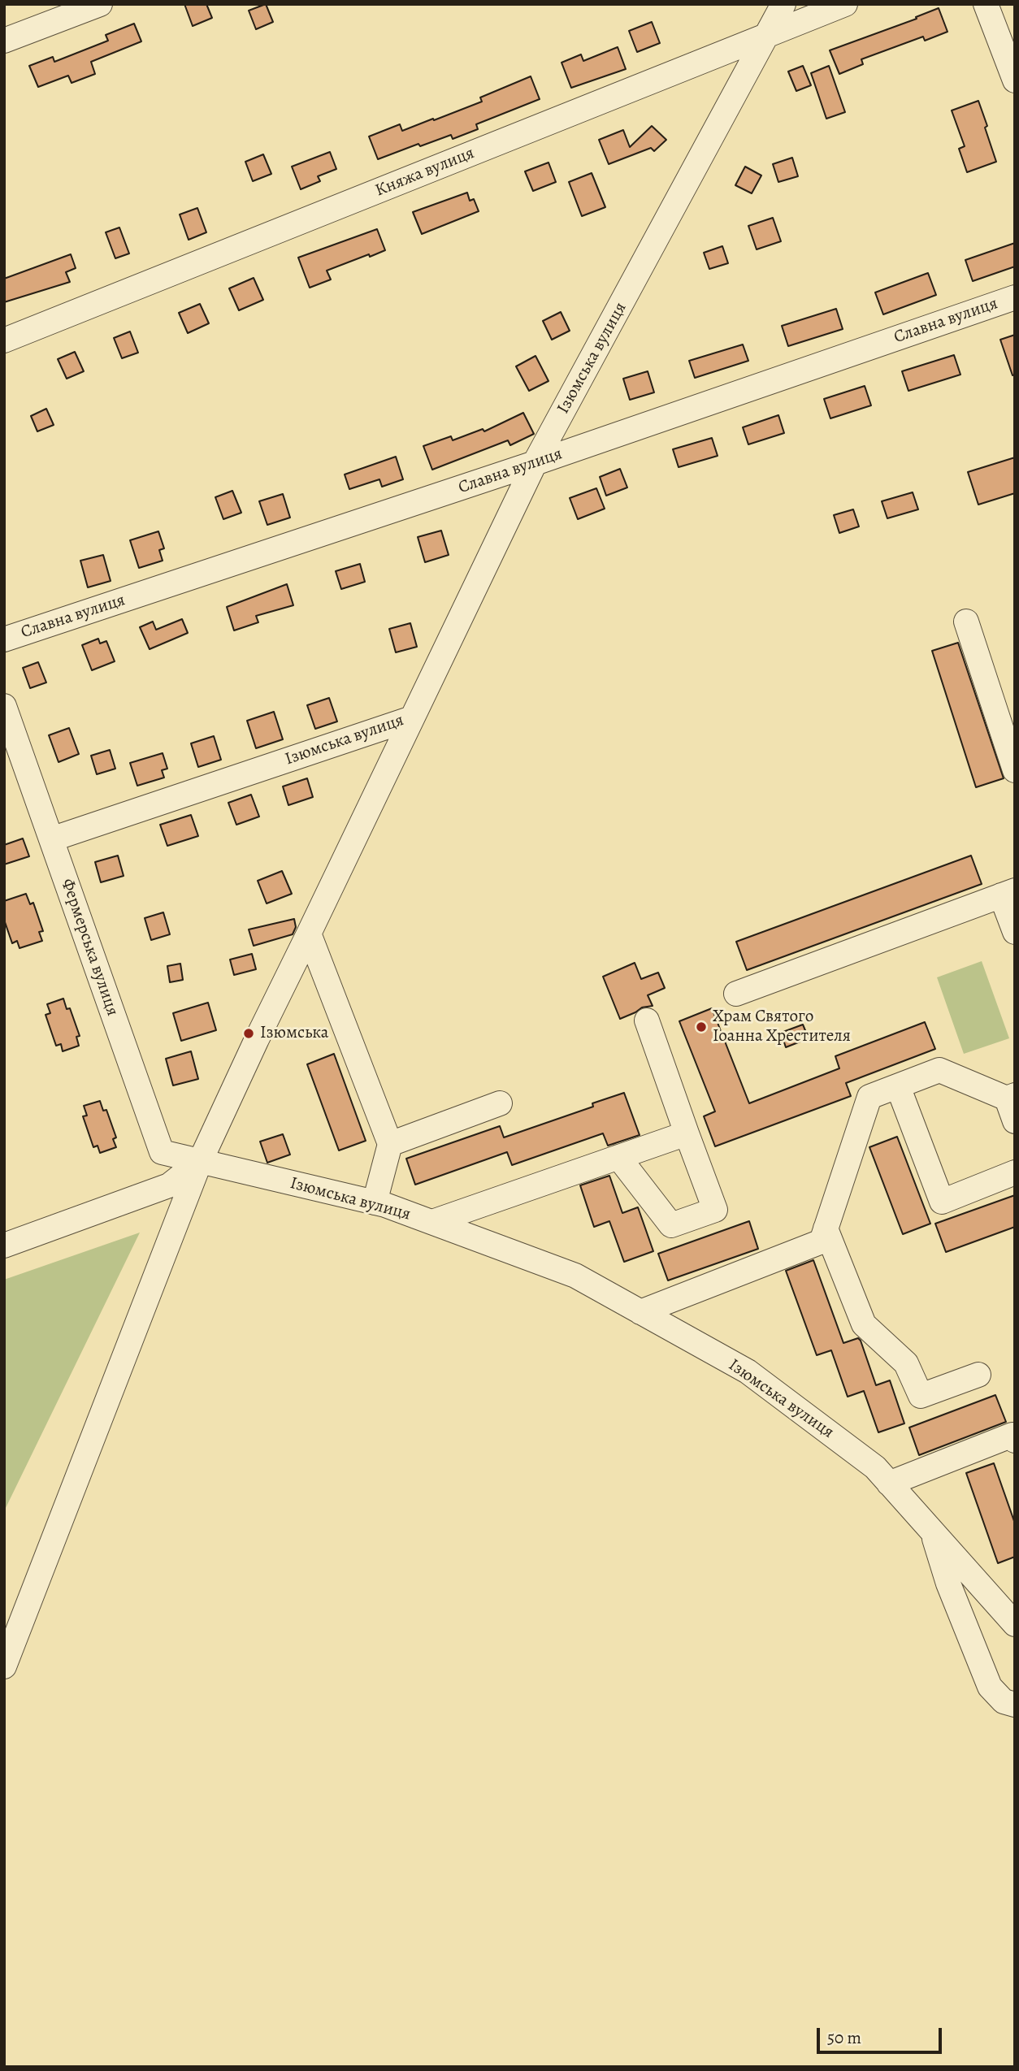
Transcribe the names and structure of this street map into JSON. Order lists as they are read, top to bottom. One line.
{"streets":{"street":["Княжа вулиця","Славна вулиця","Ізюмська вулиця","Фермерська вулиця"]},"crossings":[["Княжа вулиця","Ізюмська вулиця"],["Славна вулиця","Ізюмська вулиця"],["Ізюмська вулиця","Фермерська вулиця"]],"places":["Храм Святого Іоанна Хрестителя","Ізюмська"],"scale_bar":"50 m"}
